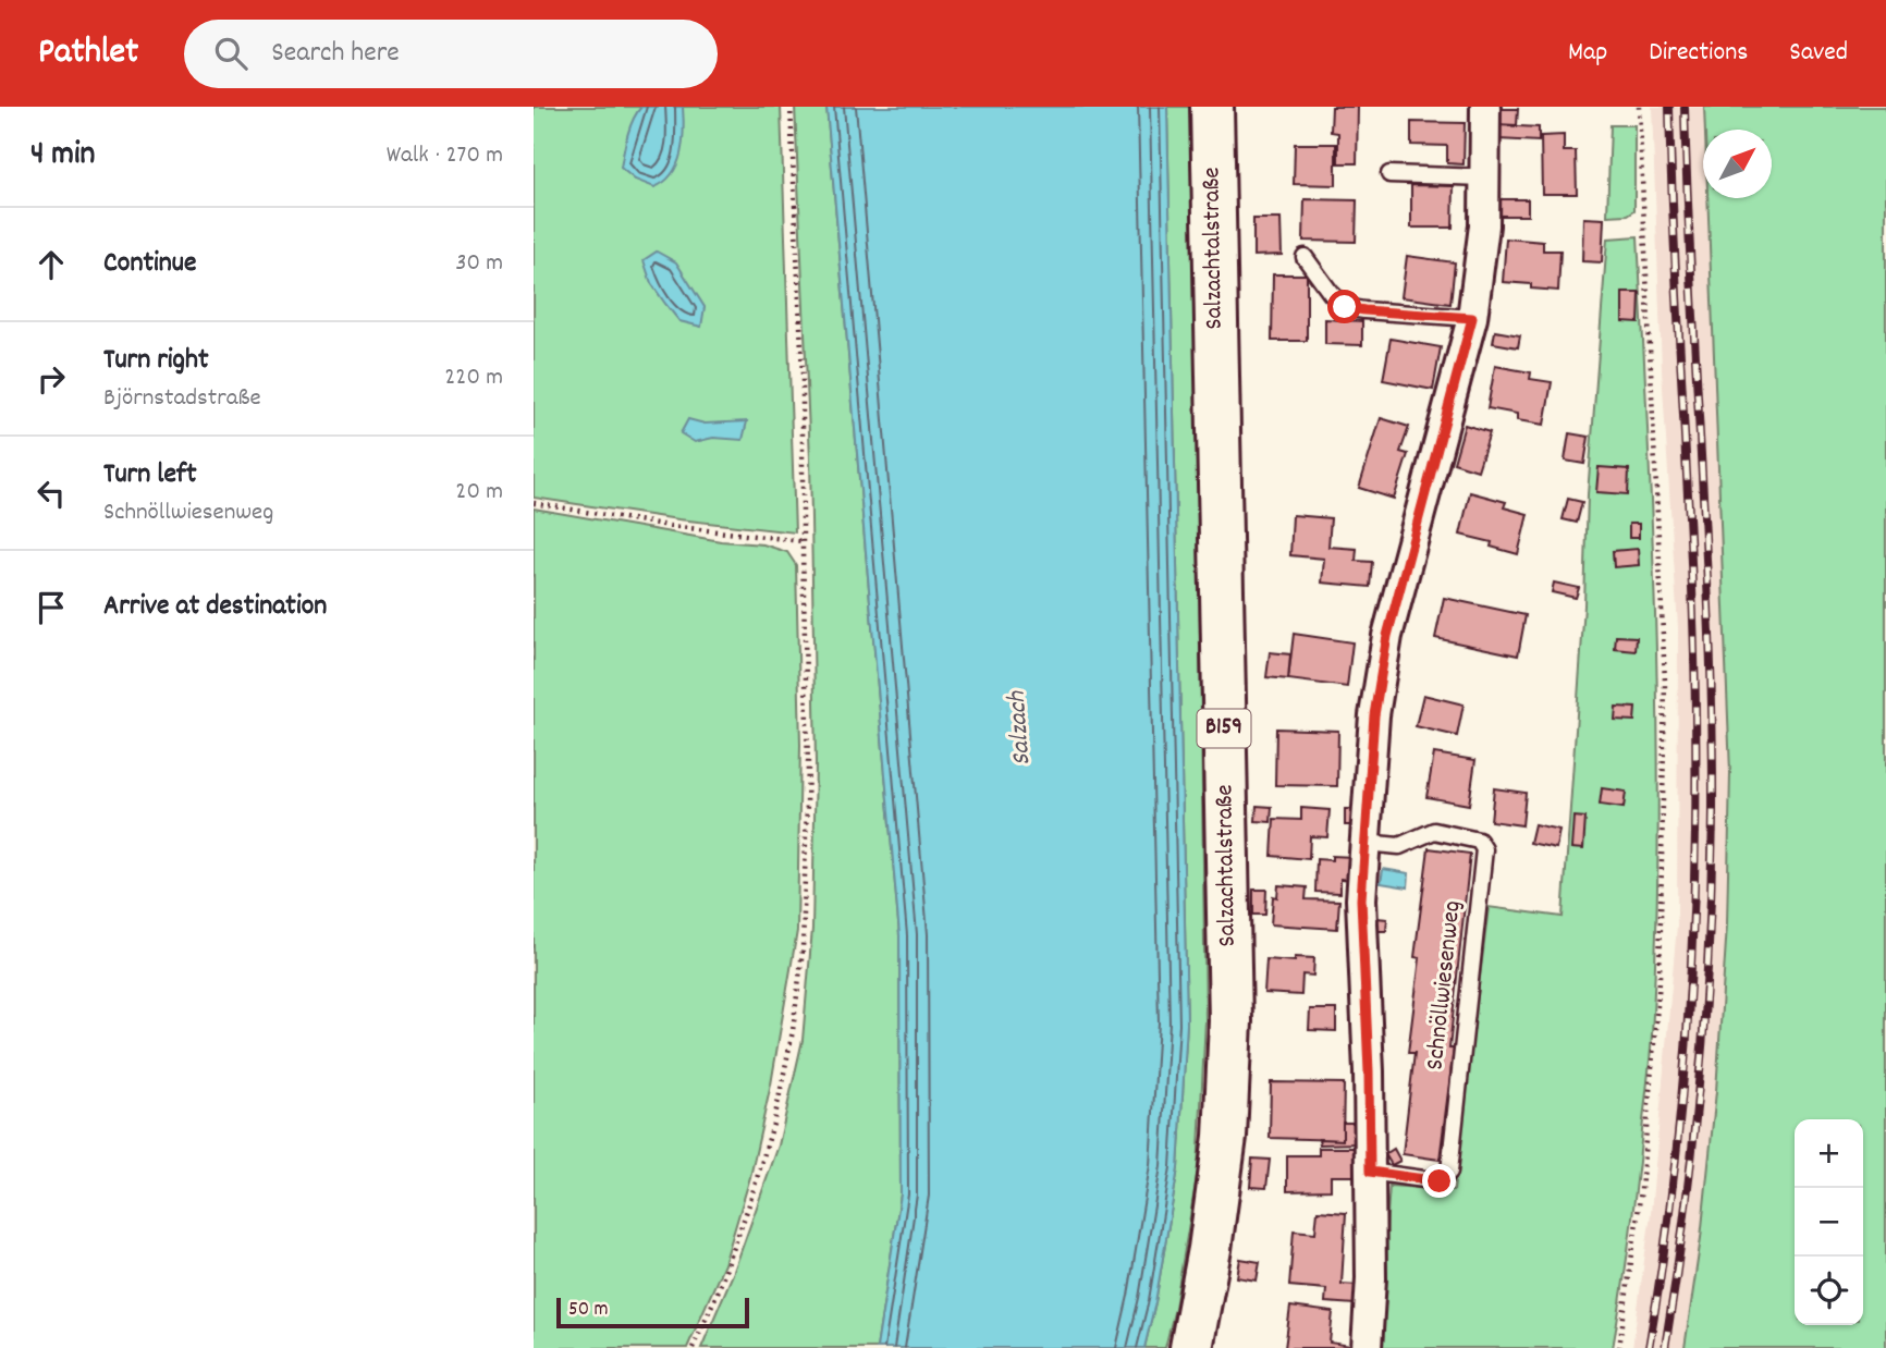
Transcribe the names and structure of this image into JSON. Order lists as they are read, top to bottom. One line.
{"streets":{"main road":["Salzachtalstraße","B159"],"lane":["Schnöllwiesenweg"]},"water":["Salzach"],"scale_bar":"50 m","north":"top right","page":{"header":"Pathlet","search":"Search here","nav":["Map","Directions","Saved"],"heading":["4 min","Walk · 270 m"],"list":[["Continue","30 m"],["Turn right","Björnstadstraße","220 m"],["Turn left","Schnöllwiesenweg","20 m"],"Arrive at destination"],"map_buttons":["+","−"],"scale":"50 m"}}
